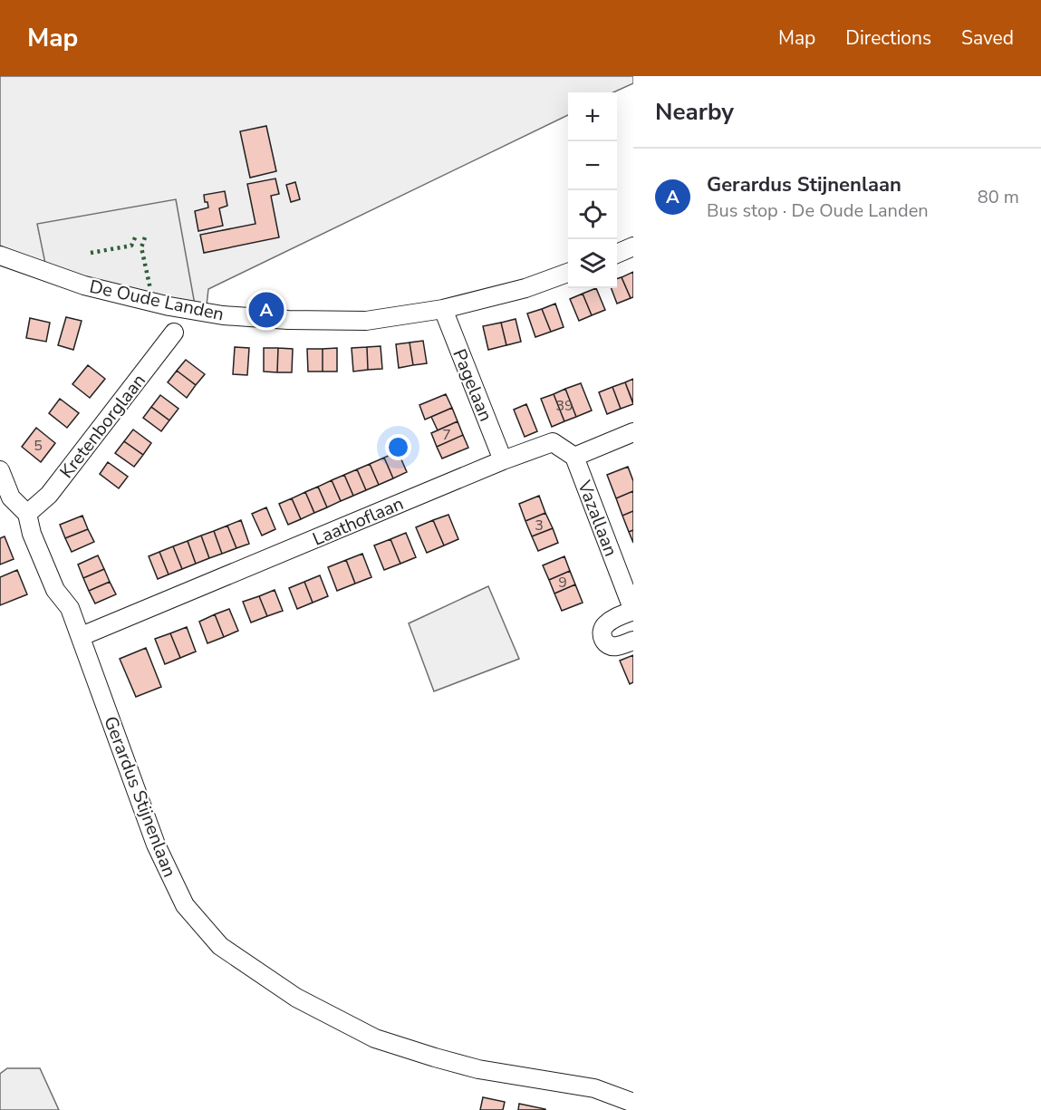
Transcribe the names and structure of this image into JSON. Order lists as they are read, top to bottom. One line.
{"streets":{"street":["De Oude Landen","Pagelaan","Kretenborglaan","Vazallaan","Laathoflaan","Gerardus Stijnenlaan"]},"crossings":[["De Oude Landen","Pagelaan"],["Pagelaan","Laathoflaan"],["Kretenborglaan","Gerardus Stijnenlaan"],["Vazallaan","Laathoflaan"],["Laathoflaan","Gerardus Stijnenlaan"]],"house_numbers":["39","7","5","3","9"],"page":{"header":"Map","nav":["Map","Directions","Saved"],"heading":"Nearby","map_buttons":["+","−"],"list":[{"mark":"A","name":"Gerardus Stijnenlaan","note":"Bus stop · De Oude Landen","value":"80 m"}],"pins":"A"}}
